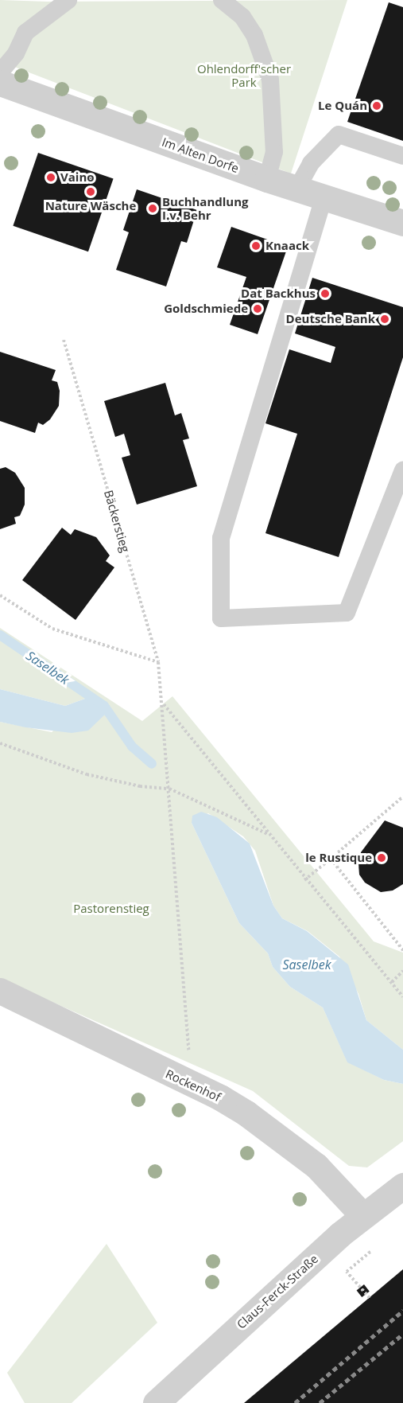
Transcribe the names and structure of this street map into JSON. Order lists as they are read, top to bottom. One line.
{"streets":{"street":["Im Alten Dorfe","Rockenhof","Claus-Ferck-Straße"],"path":["Bäckerstieg"]},"crossings":[["Bäckerstieg","Rockenhof"],["Rockenhof","Claus-Ferck-Straße"]],"water":["Saselbek"],"parks":["Ohlendorff'scher Park","Pastorenstieg"],"places":["Le Quán","Vaino","Nature Wäsche","Buchhandlung I.v. Behr","Knaack","Dat Backhus","Goldschmiede","Deutsche Bank","le Rustique"]}
